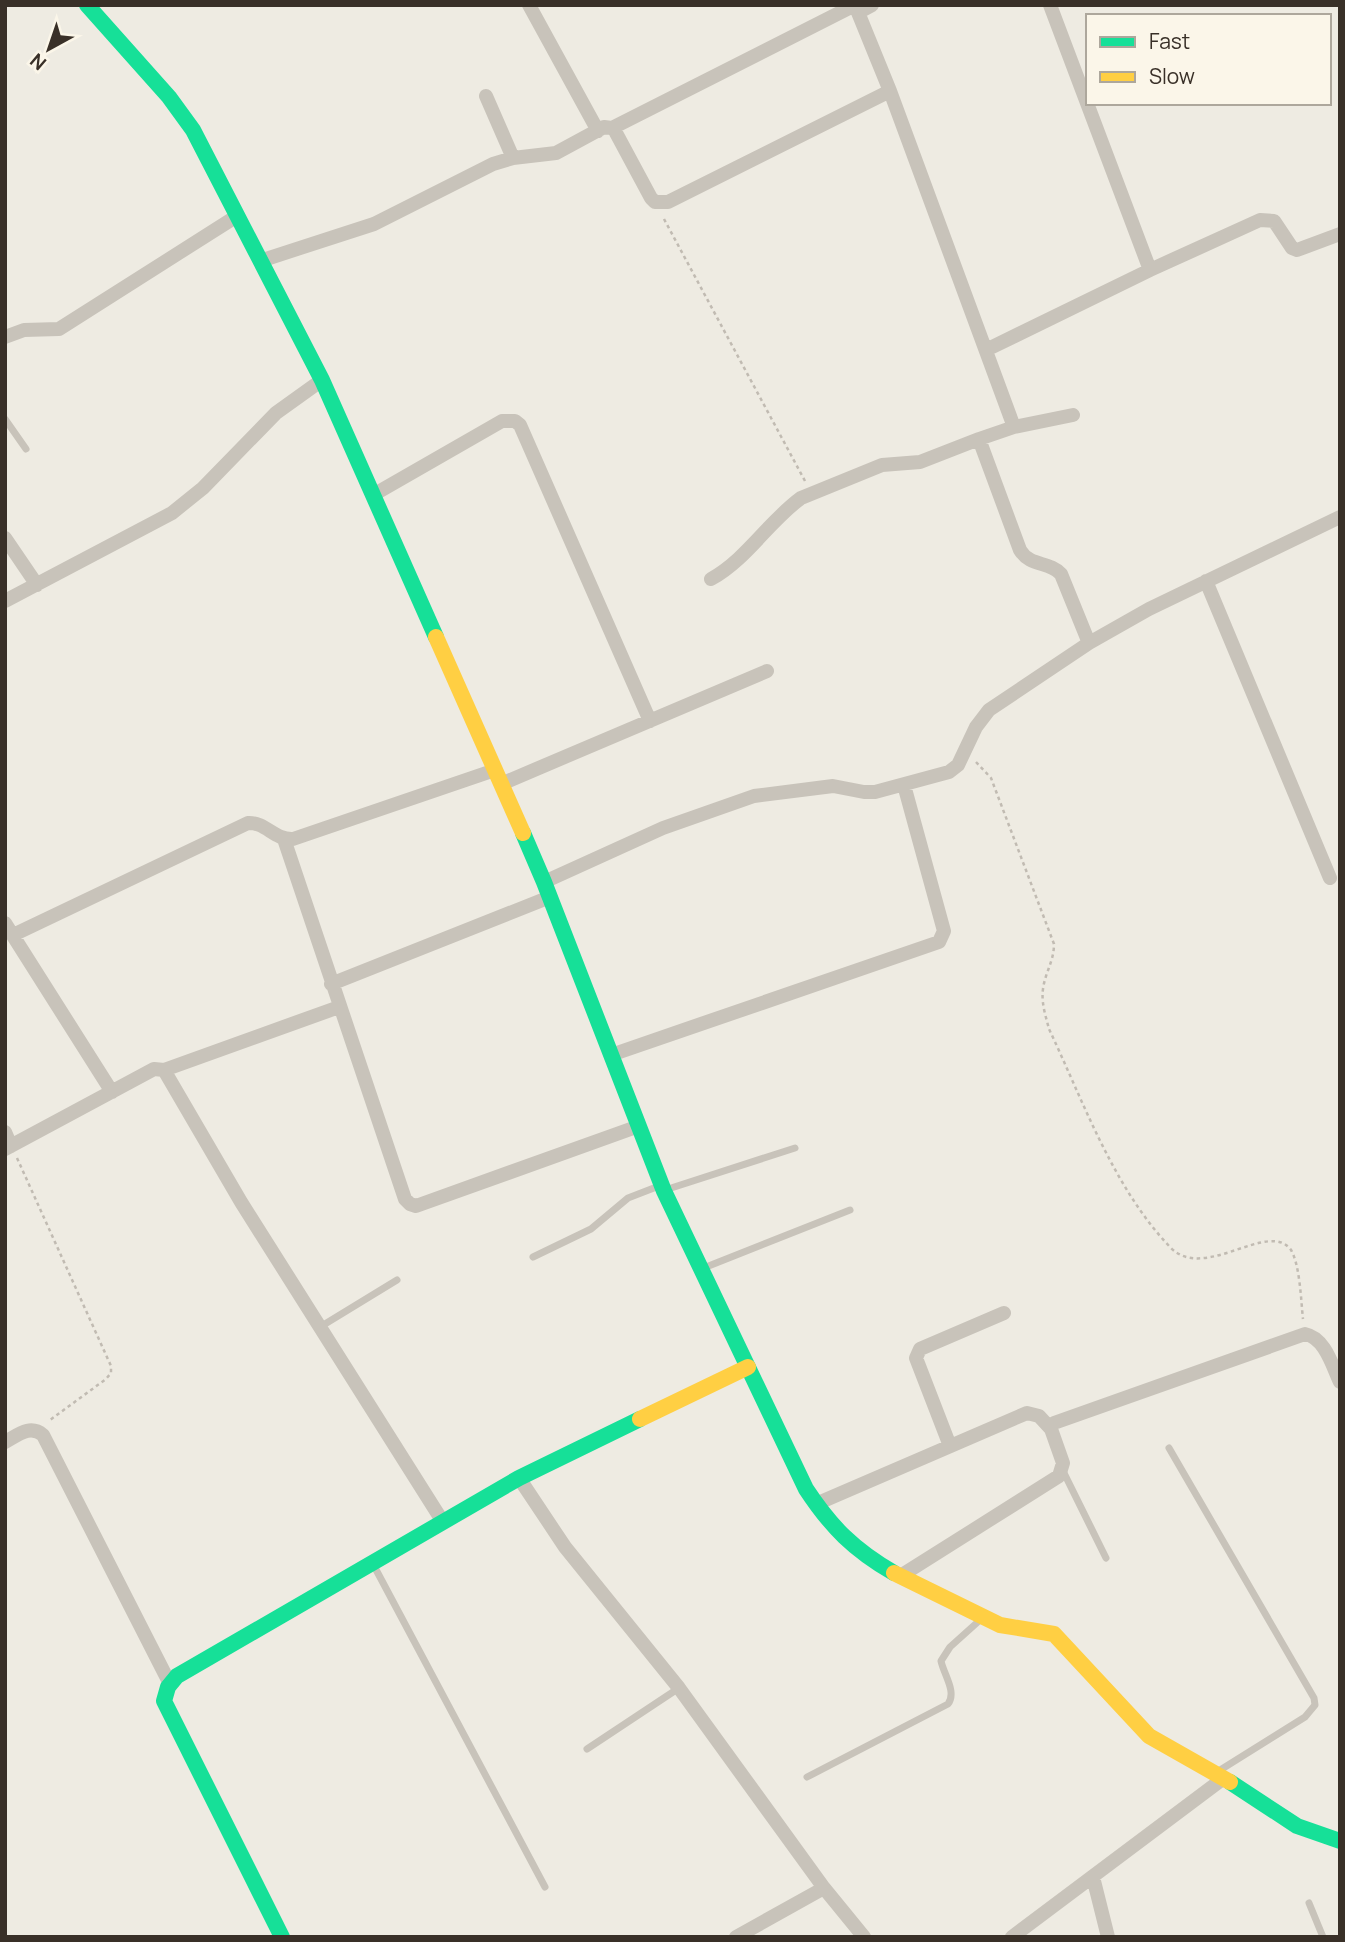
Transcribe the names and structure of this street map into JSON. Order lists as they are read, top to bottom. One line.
{"legend":["Fast","Slow"],"north":"bottom left"}
